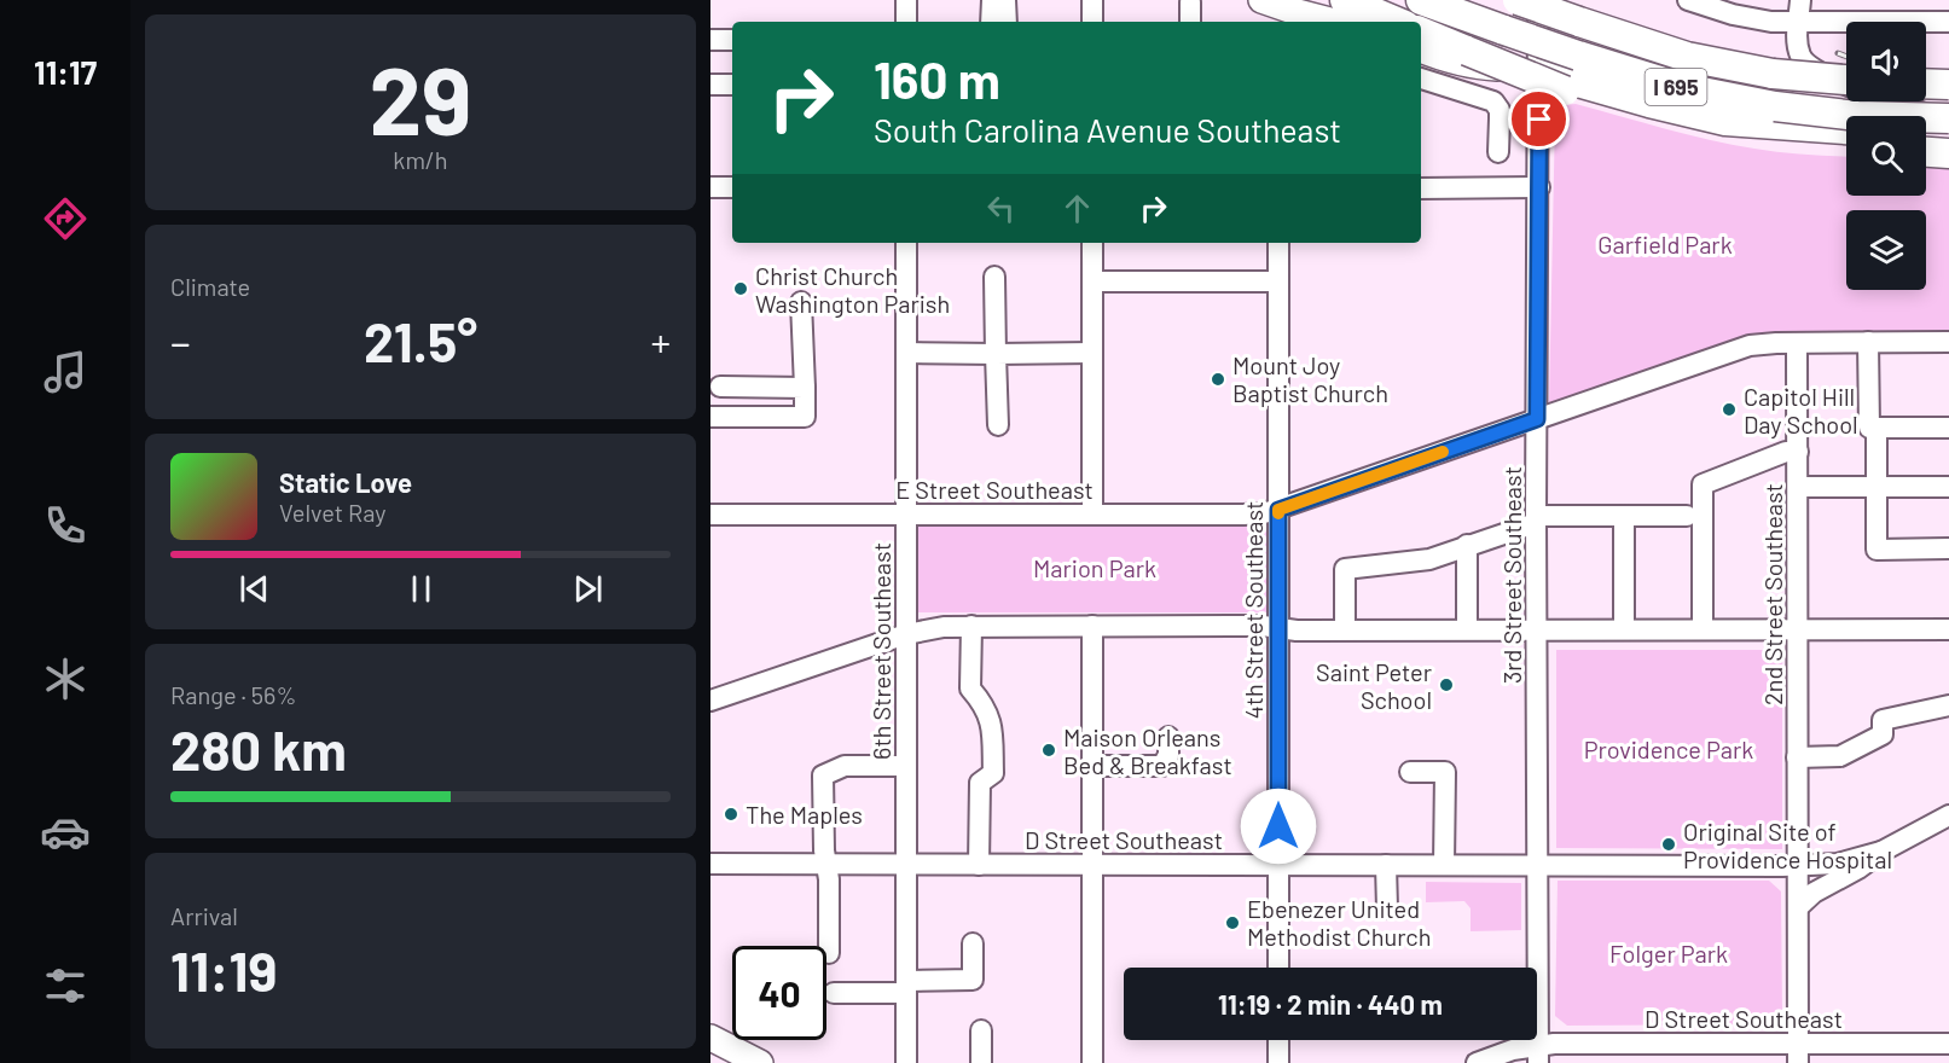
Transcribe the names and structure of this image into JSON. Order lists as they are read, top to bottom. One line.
{"streets":{"highway":["I 695"],"street":["E Street Southeast","3rd Street Southeast","2nd Street Southeast","4th Street Southeast","6th Street Southeast","D Street Southeast"]},"crossings":[["E Street Southeast","3rd Street Southeast"],["E Street Southeast","2nd Street Southeast"],["E Street Southeast","4th Street Southeast"],["E Street Southeast","6th Street Southeast"],["3rd Street Southeast","D Street Southeast"],["2nd Street Southeast","D Street Southeast"],["4th Street Southeast","D Street Southeast"],["6th Street Southeast","D Street Southeast"]],"parks":["Garfield Park","Marion Park","Providence Park","Folger Park"],"places":["Christ Church Washington Parish","Mount Joy Baptist Church","Capitol Hill Day School","Saint Peter School","Maison Orleans Bed & Breakfast","The Maples","Original Site of Providence Hospital","Ebenezer United Methodist Church"],"page":{"tabs":"11:17","tile":[["29","km/h"],"Climate",["Range · 56%","280 km"],["Arrival","11:19"]],"turn":["160 m","South Carolina Avenue Southeast"],"heat":["−","21.5°","+"],"song":["Static Love","Velvet Ray"],"limit":"40","trip":"11:19 · 2 min · 440 m"}}
